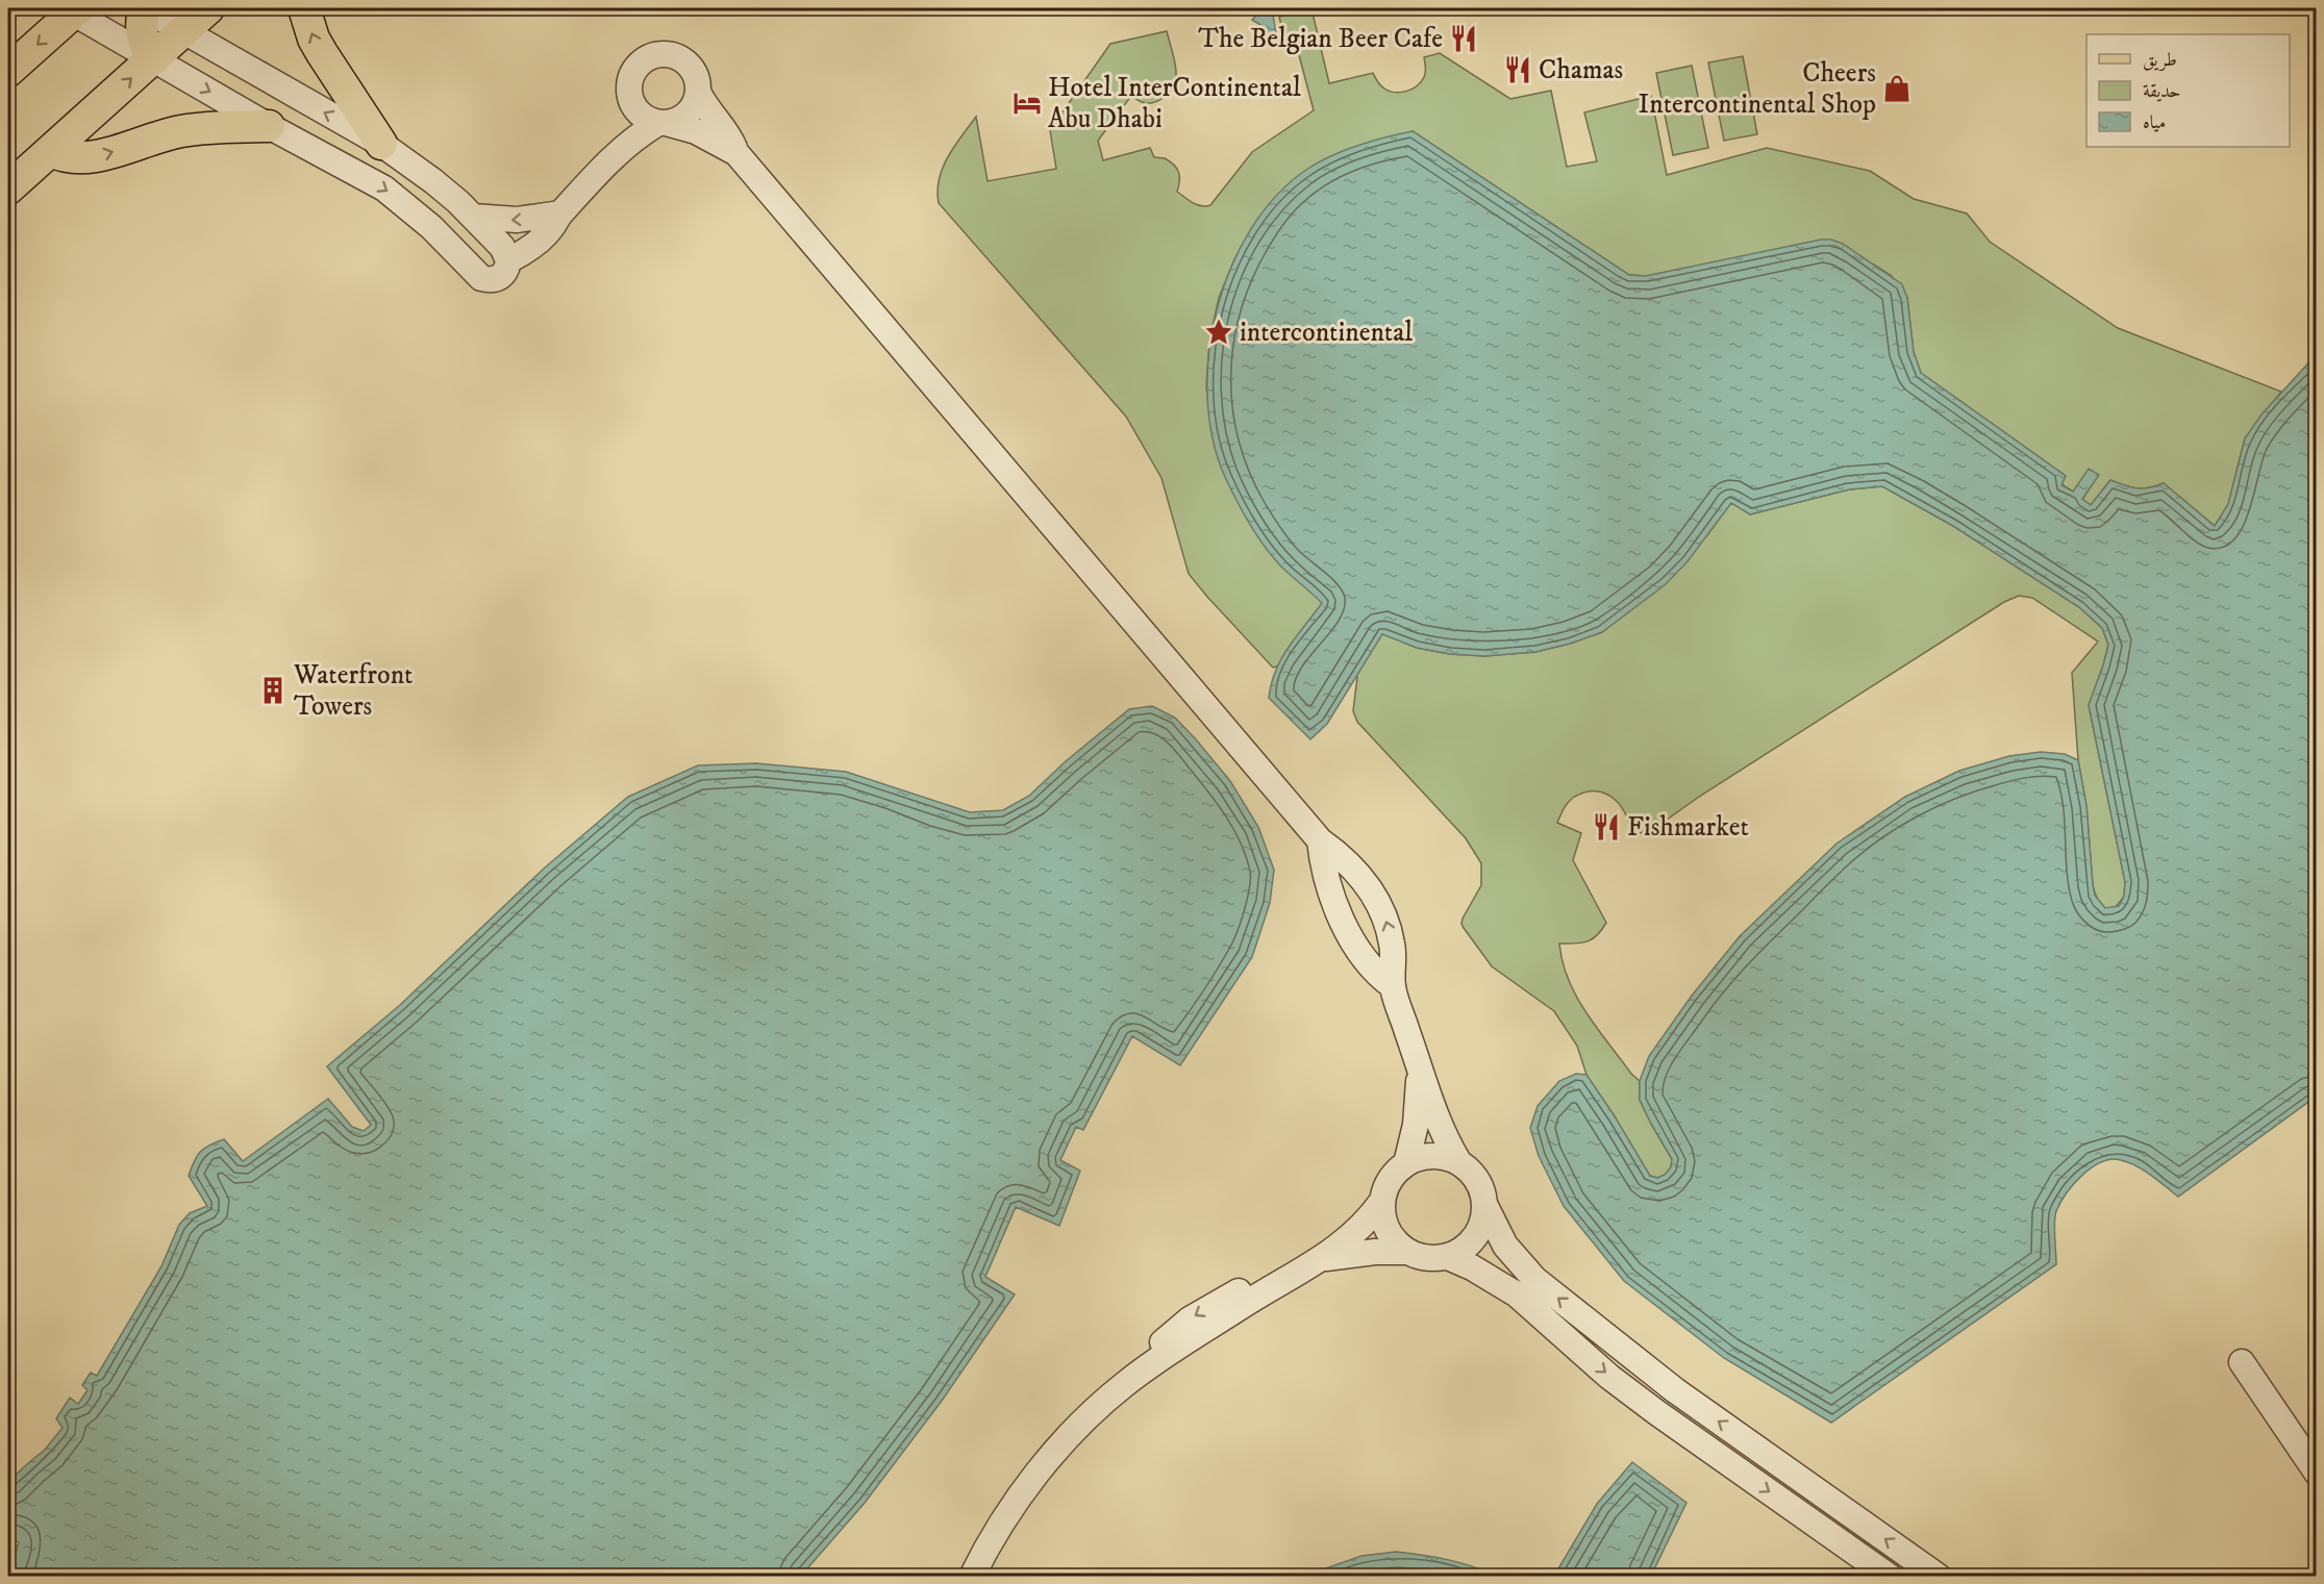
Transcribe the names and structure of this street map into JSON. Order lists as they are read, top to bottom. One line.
{"places":{"restaurant":["The Belgian Beer Cafe","Chamas","Fishmarket"],"shop":["Cheers Intercontinental Shop"],"hotel":["Hotel InterContinental Abu Dhabi"],"place":["intercontinental"],"building":["Waterfront Towers"]},"legend":["طريق","حديقة","مياه"]}
